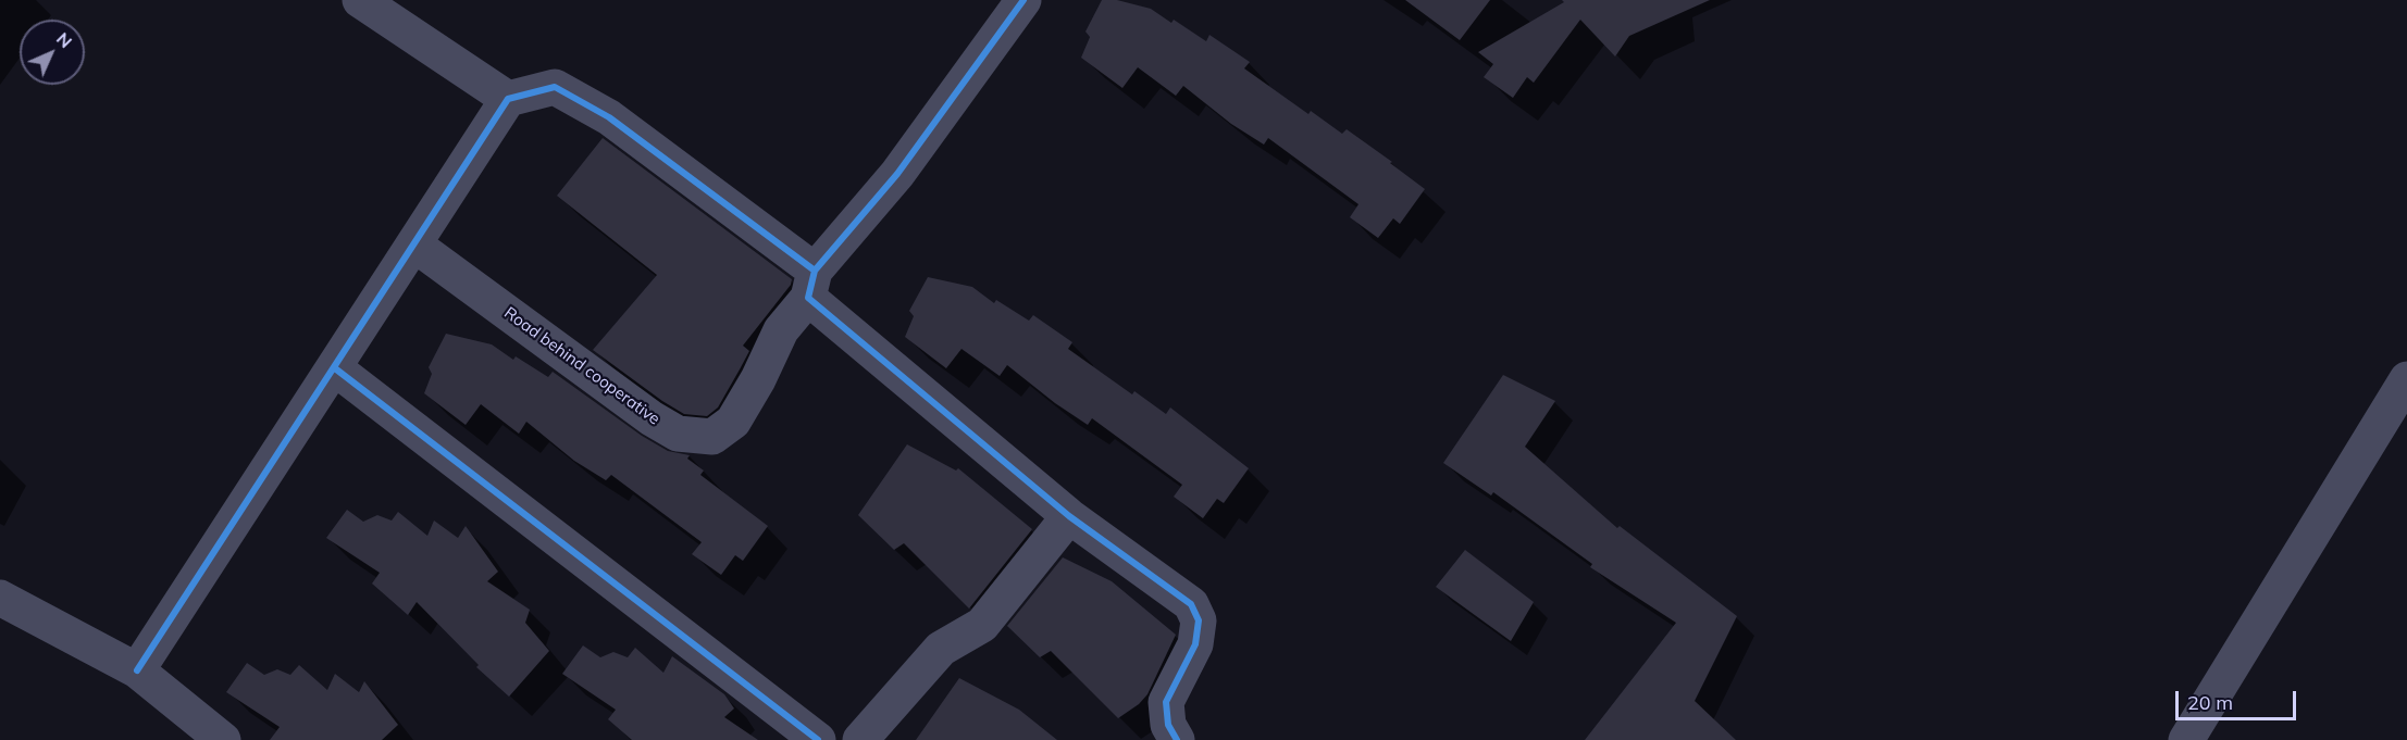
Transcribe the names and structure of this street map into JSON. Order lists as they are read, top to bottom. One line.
{"streets":{"street":["Road behind cooperative"]},"scale_bar":"20 m","north":"top right"}
